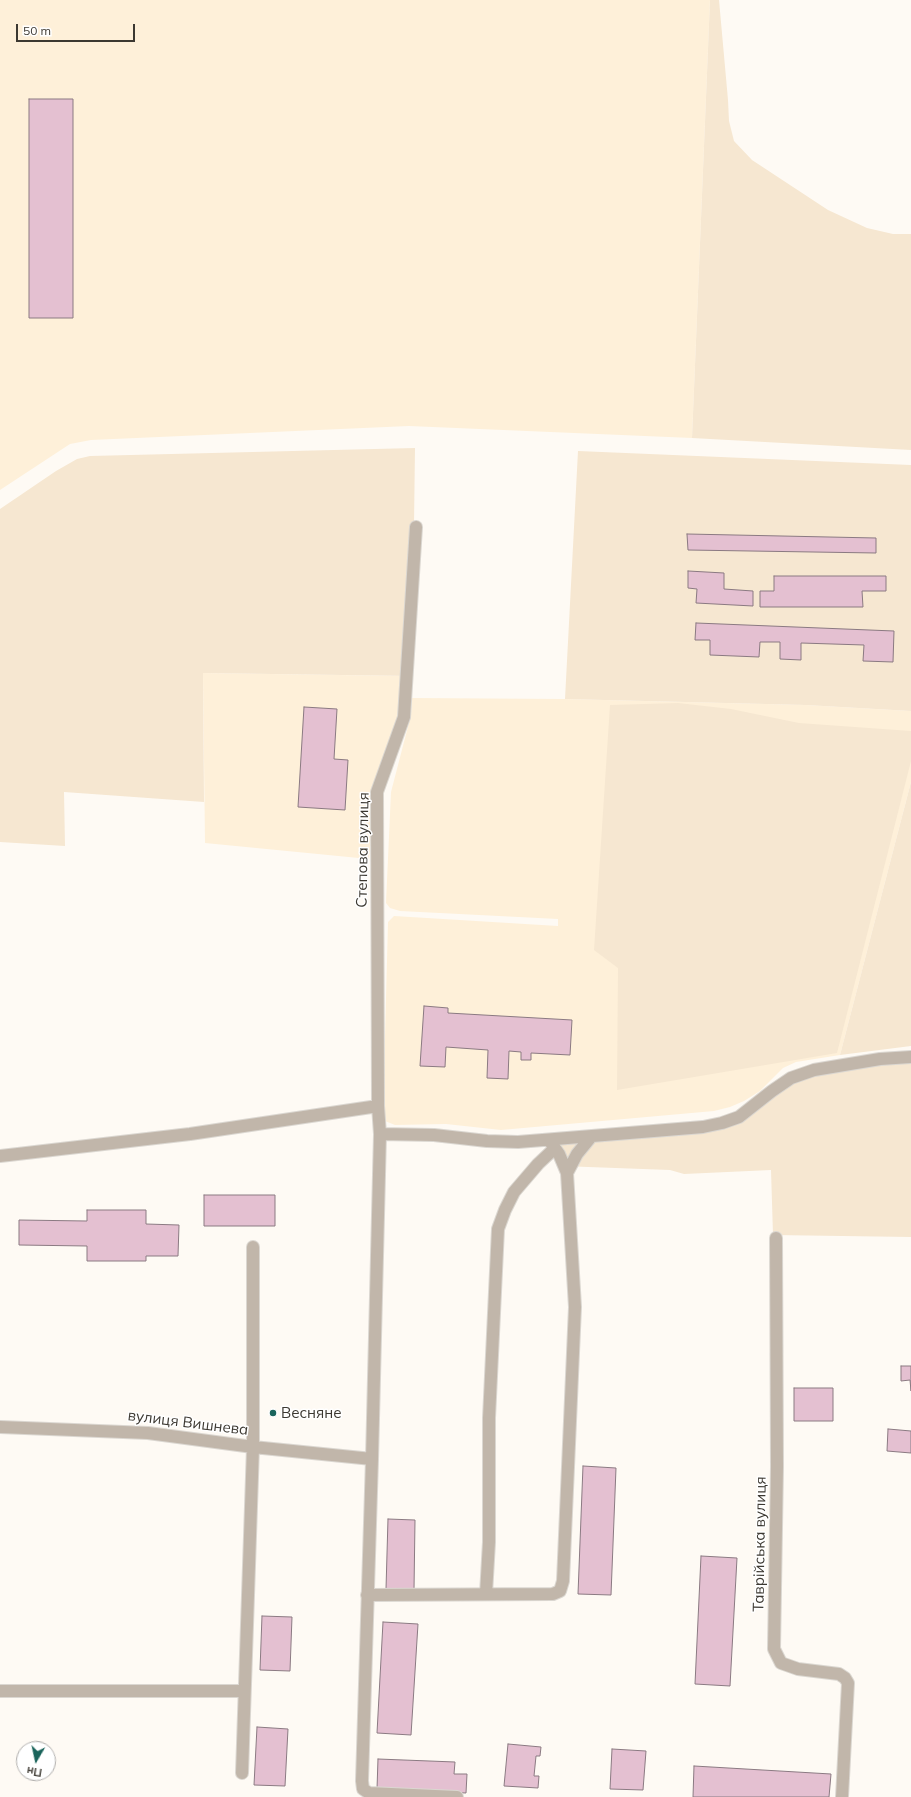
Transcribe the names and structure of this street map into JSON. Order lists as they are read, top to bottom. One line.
{"streets":{"street":["Степова вулиця","вулиця Вишнева","Таврійська вулиця"]},"crossings":[["Степова вулиця","вулиця Вишнева"]],"places":["Весняне"],"scale_bar":"50 m","north":"bottom"}
